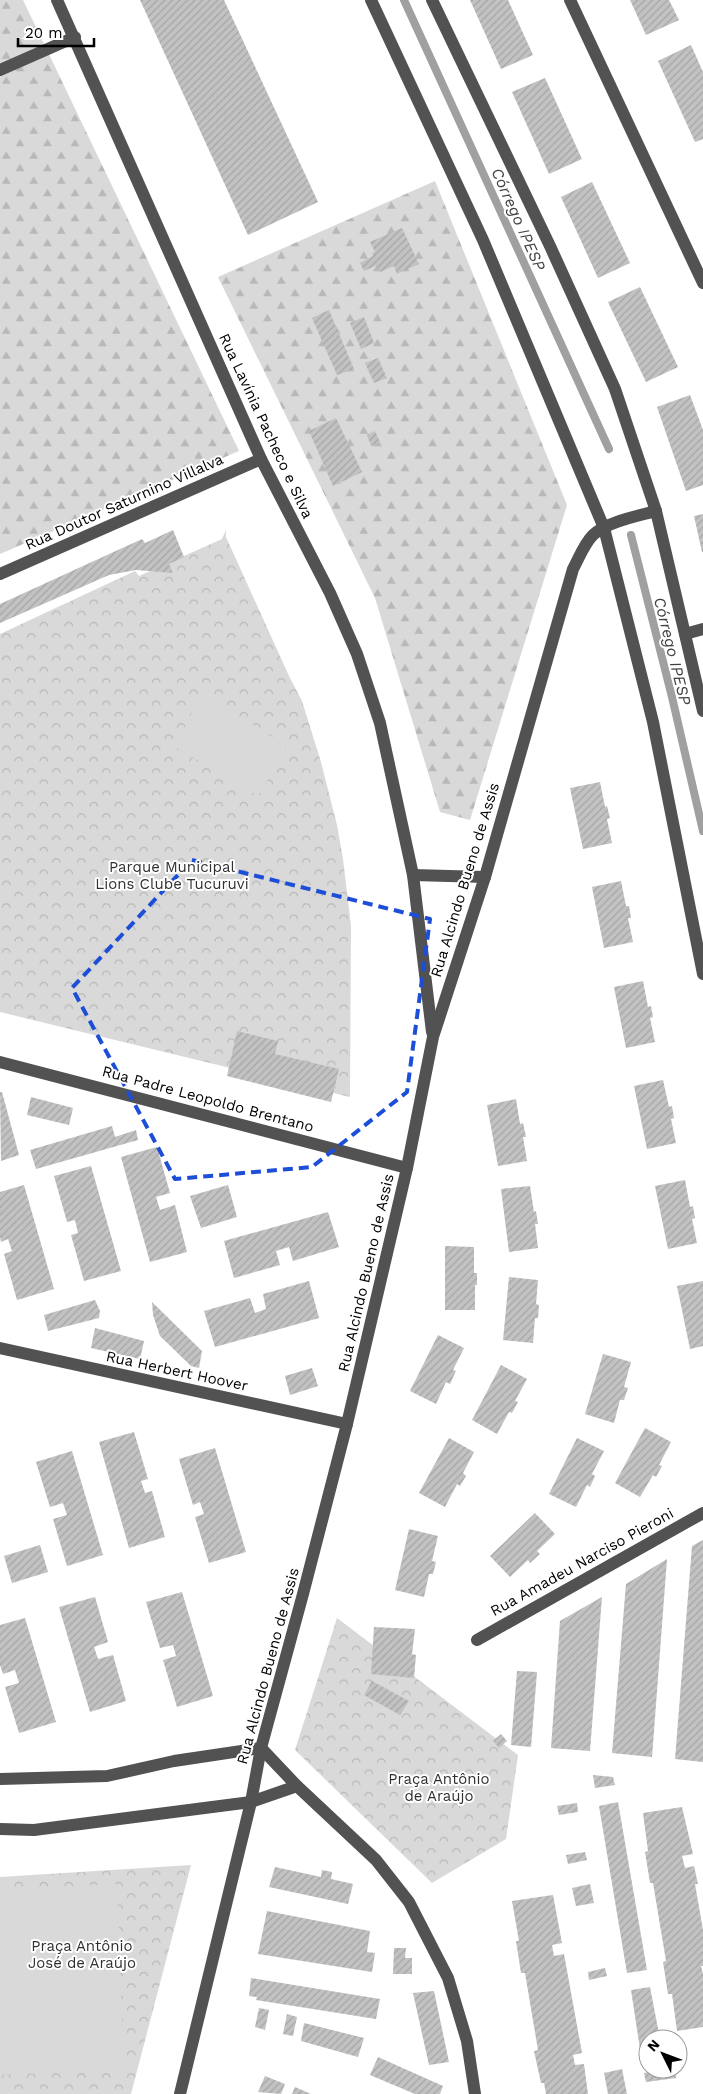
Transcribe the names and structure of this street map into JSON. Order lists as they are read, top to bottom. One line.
{"streets":{"street":["Rua Lavínia Pacheco e Silva","Rua Doutor Saturnino Villalva","Rua Alcindo Bueno de Assis","Rua Padre Leopoldo Brentano","Rua Herbert Hoover","Rua Amadeu Narciso Pieroni"]},"crossings":[["Rua Lavínia Pacheco e Silva","Rua Doutor Saturnino Villalva"],["Rua Lavínia Pacheco e Silva","Rua Alcindo Bueno de Assis"],["Rua Alcindo Bueno de Assis","Rua Padre Leopoldo Brentano"],["Rua Alcindo Bueno de Assis","Rua Herbert Hoover"]],"water":["Córrego IPESP"],"parks":["Parque Municipal Lions Clube Tucuruvi","Praça Antônio de Araújo","Praça Antônio José de Araújo"],"scale_bar":"20 m","north":"top left"}
